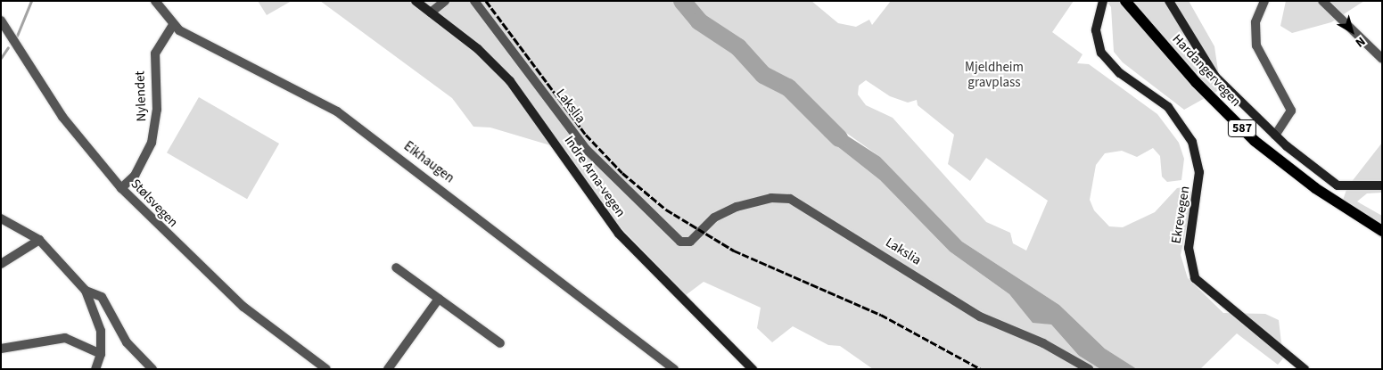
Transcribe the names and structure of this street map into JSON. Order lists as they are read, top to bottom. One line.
{"streets":{"main road":["Hardangervegen","587","Indre Arna-vegen","Ekrevegen"],"street":["Nylendet","Lakslia","Eikhaugen","Stølsvegen"]},"crossings":[["Nylendet","Eikhaugen"],["Nylendet","Stølsvegen"]],"parks":["Mjeldheim gravplass"],"north":"bottom right"}
